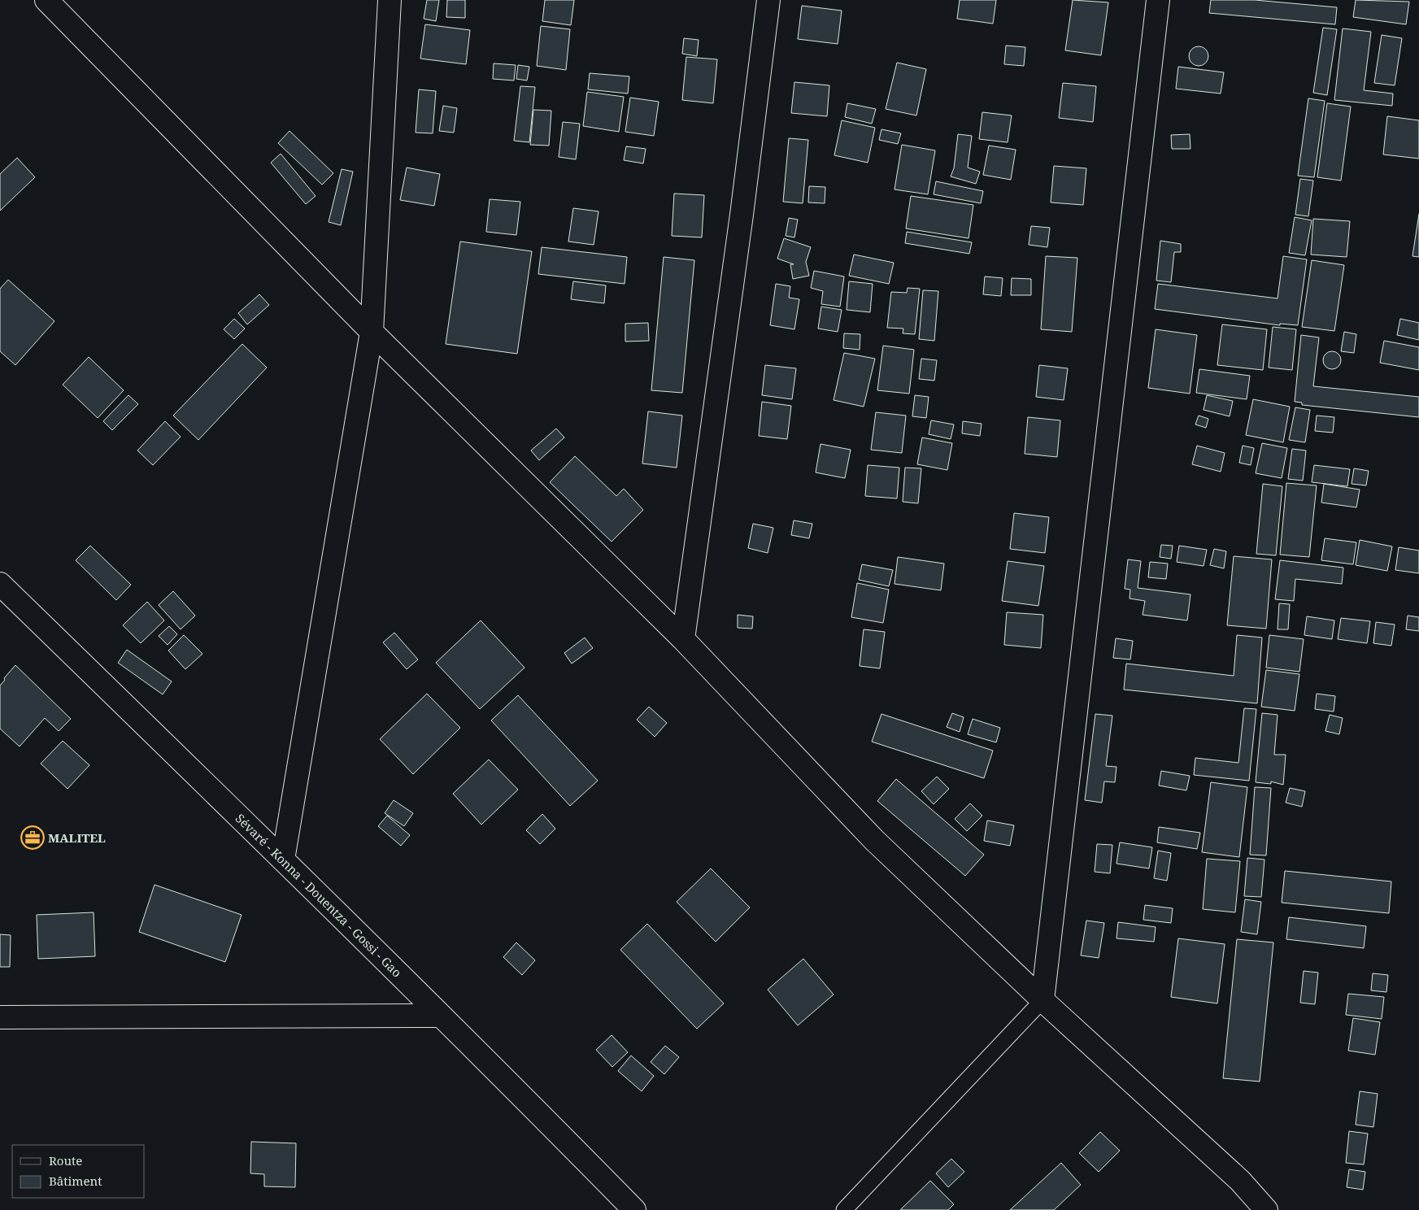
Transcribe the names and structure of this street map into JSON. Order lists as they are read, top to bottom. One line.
{"streets":{"street":["Sévaré - Konna - Douentza - Gossi - Gao"]},"places":{"office":["MALITEL"]},"legend":["Route","Bâtiment"]}
